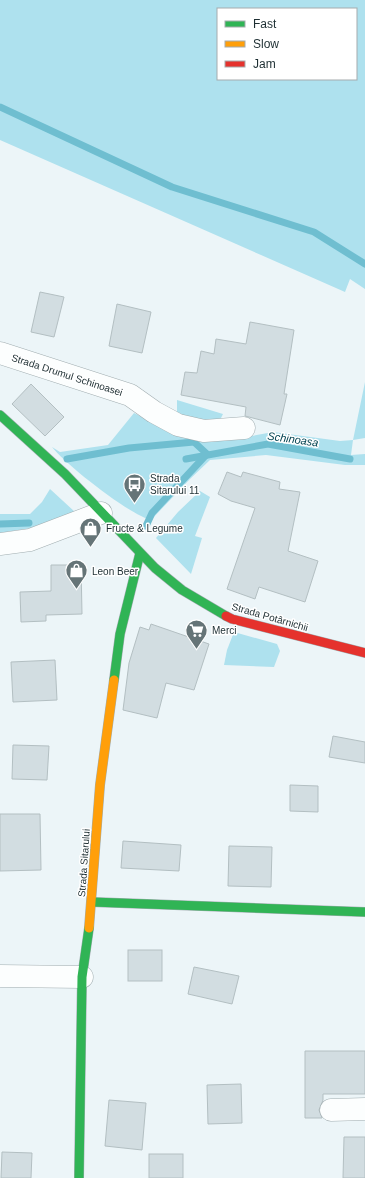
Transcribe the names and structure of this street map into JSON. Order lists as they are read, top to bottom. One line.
{"streets":{"street":["Strada Drumul Schinoasei","Strada Potârnichii","Strada Sitarului"]},"crossings":[["Strada Potârnichii","Strada Sitarului"]],"water":["Schinoasa"],"places":{"bus stop":["Strada Sitarului 11"],"shop":["Fructe & Legume","Leon Beer"],"supermarket":["Merci"]},"legend":["Fast","Slow","Jam"]}
